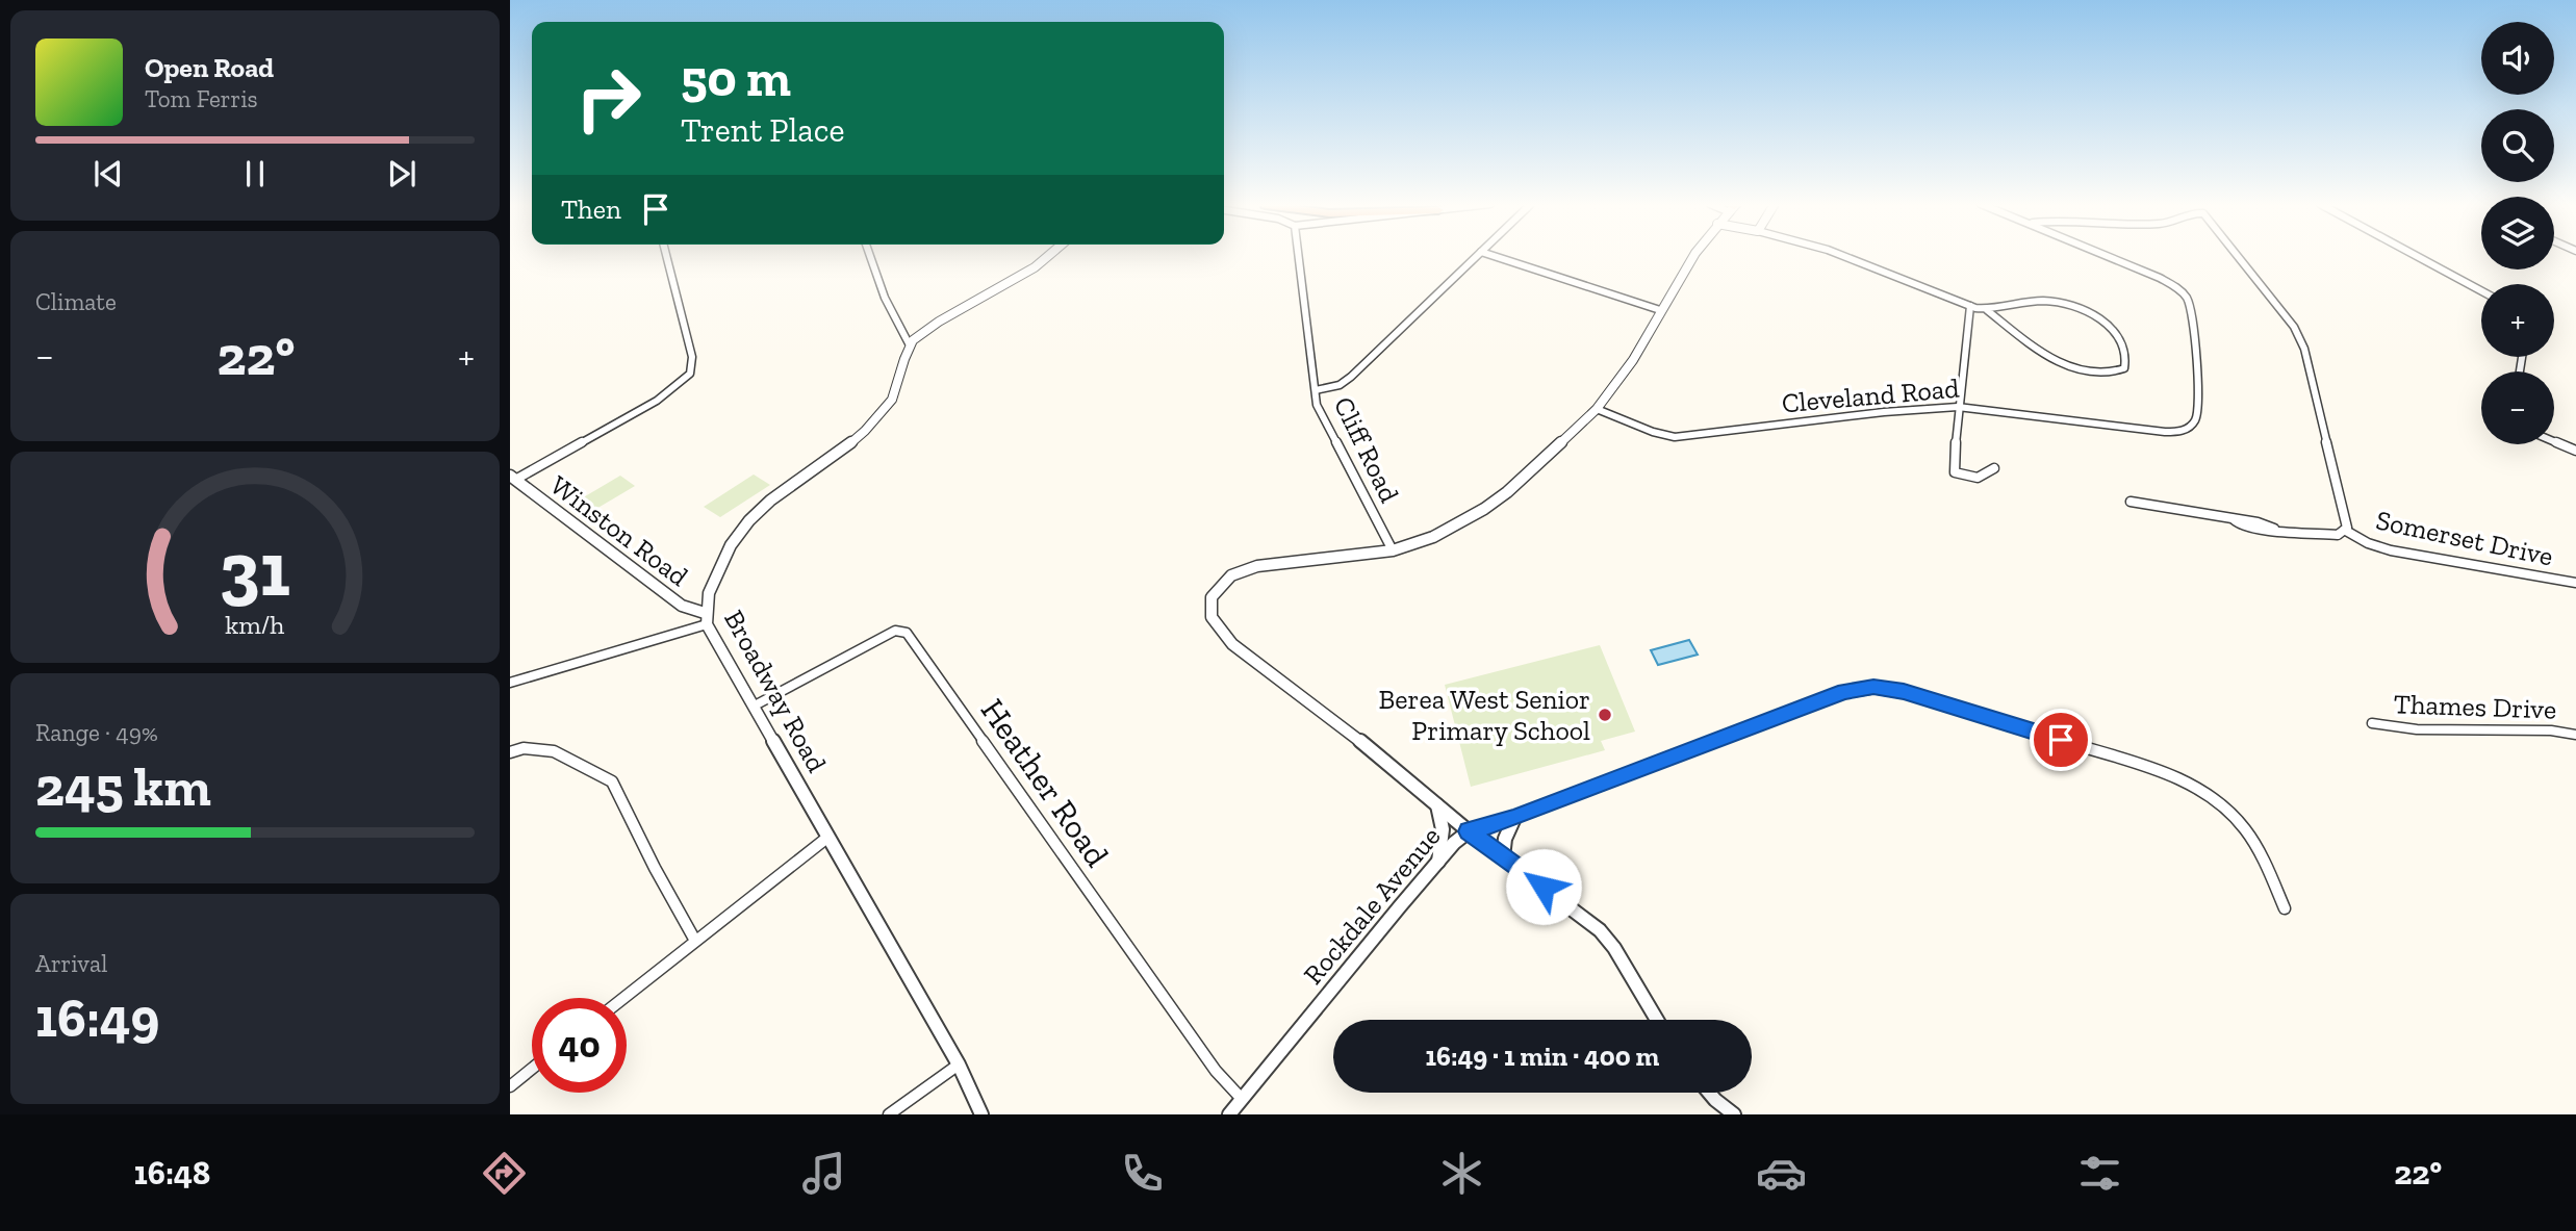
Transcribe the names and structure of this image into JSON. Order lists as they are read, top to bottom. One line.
{"streets":{"street":["Cleveland Road","Cliff Road","Winston Road","Somerset Drive","Broadway Road","Thames Drive","Heather Road","Rockdale Avenue"]},"crossings":[["Cleveland Road","Rockdale Avenue"],["Cliff Road","Rockdale Avenue"],["Winston Road","Broadway Road"],["Broadway Road","Heather Road"],["Heather Road","Rockdale Avenue"]],"places":["Berea West Senior Primary School"],"page":{"map_buttons":["+","−"],"turn":["50 m","Trent Place"],"song":["Open Road","Tom Ferris"],"then":"Then","tile":["Climate",["Range · 49%","245 km"],["Arrival","16:49"]],"heat":["−","22°","+"],"limit":"40","trip":"16:49 · 1 min · 400 m","tabs":["16:48","22°"],"gauge":["31","km/h"]}}
